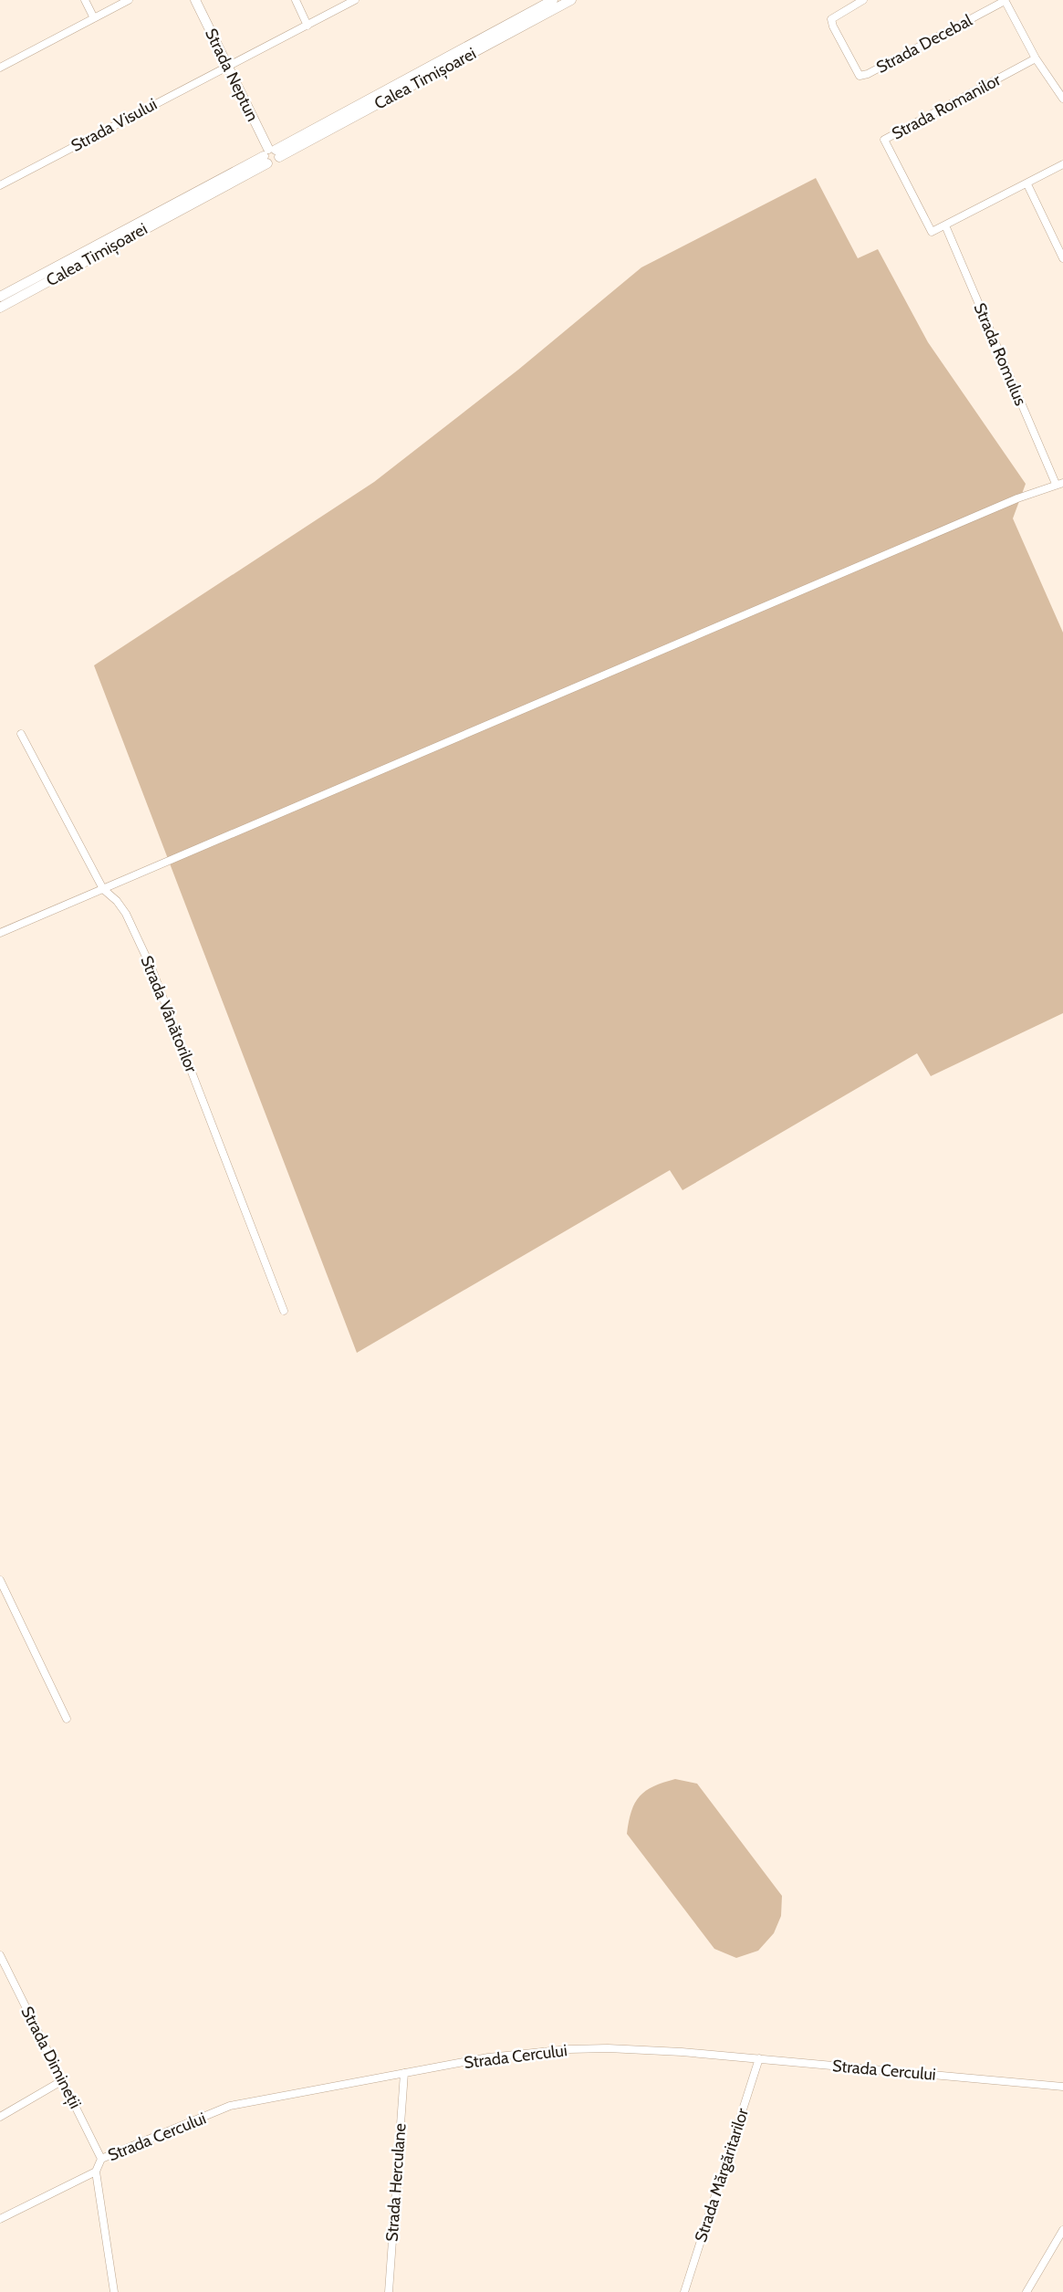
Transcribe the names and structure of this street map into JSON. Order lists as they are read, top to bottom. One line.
{"streets":{"main road":["Strada Neptun","Calea Timișoarei"],"street":["Strada Decebal","Strada Romanilor","Strada Visului","Strada Romulus","Strada Vânătorilor","Strada Cercului","Strada Dimineții","Strada Mărgăritarilor","Strada Herculane"]},"crossings":[["Strada Neptun","Calea Timișoarei"],["Strada Neptun","Strada Visului"],["Strada Romanilor","Strada Romulus"],["Strada Cercului","Strada Dimineții"],["Strada Cercului","Strada Mărgăritarilor"],["Strada Cercului","Strada Herculane"]]}
